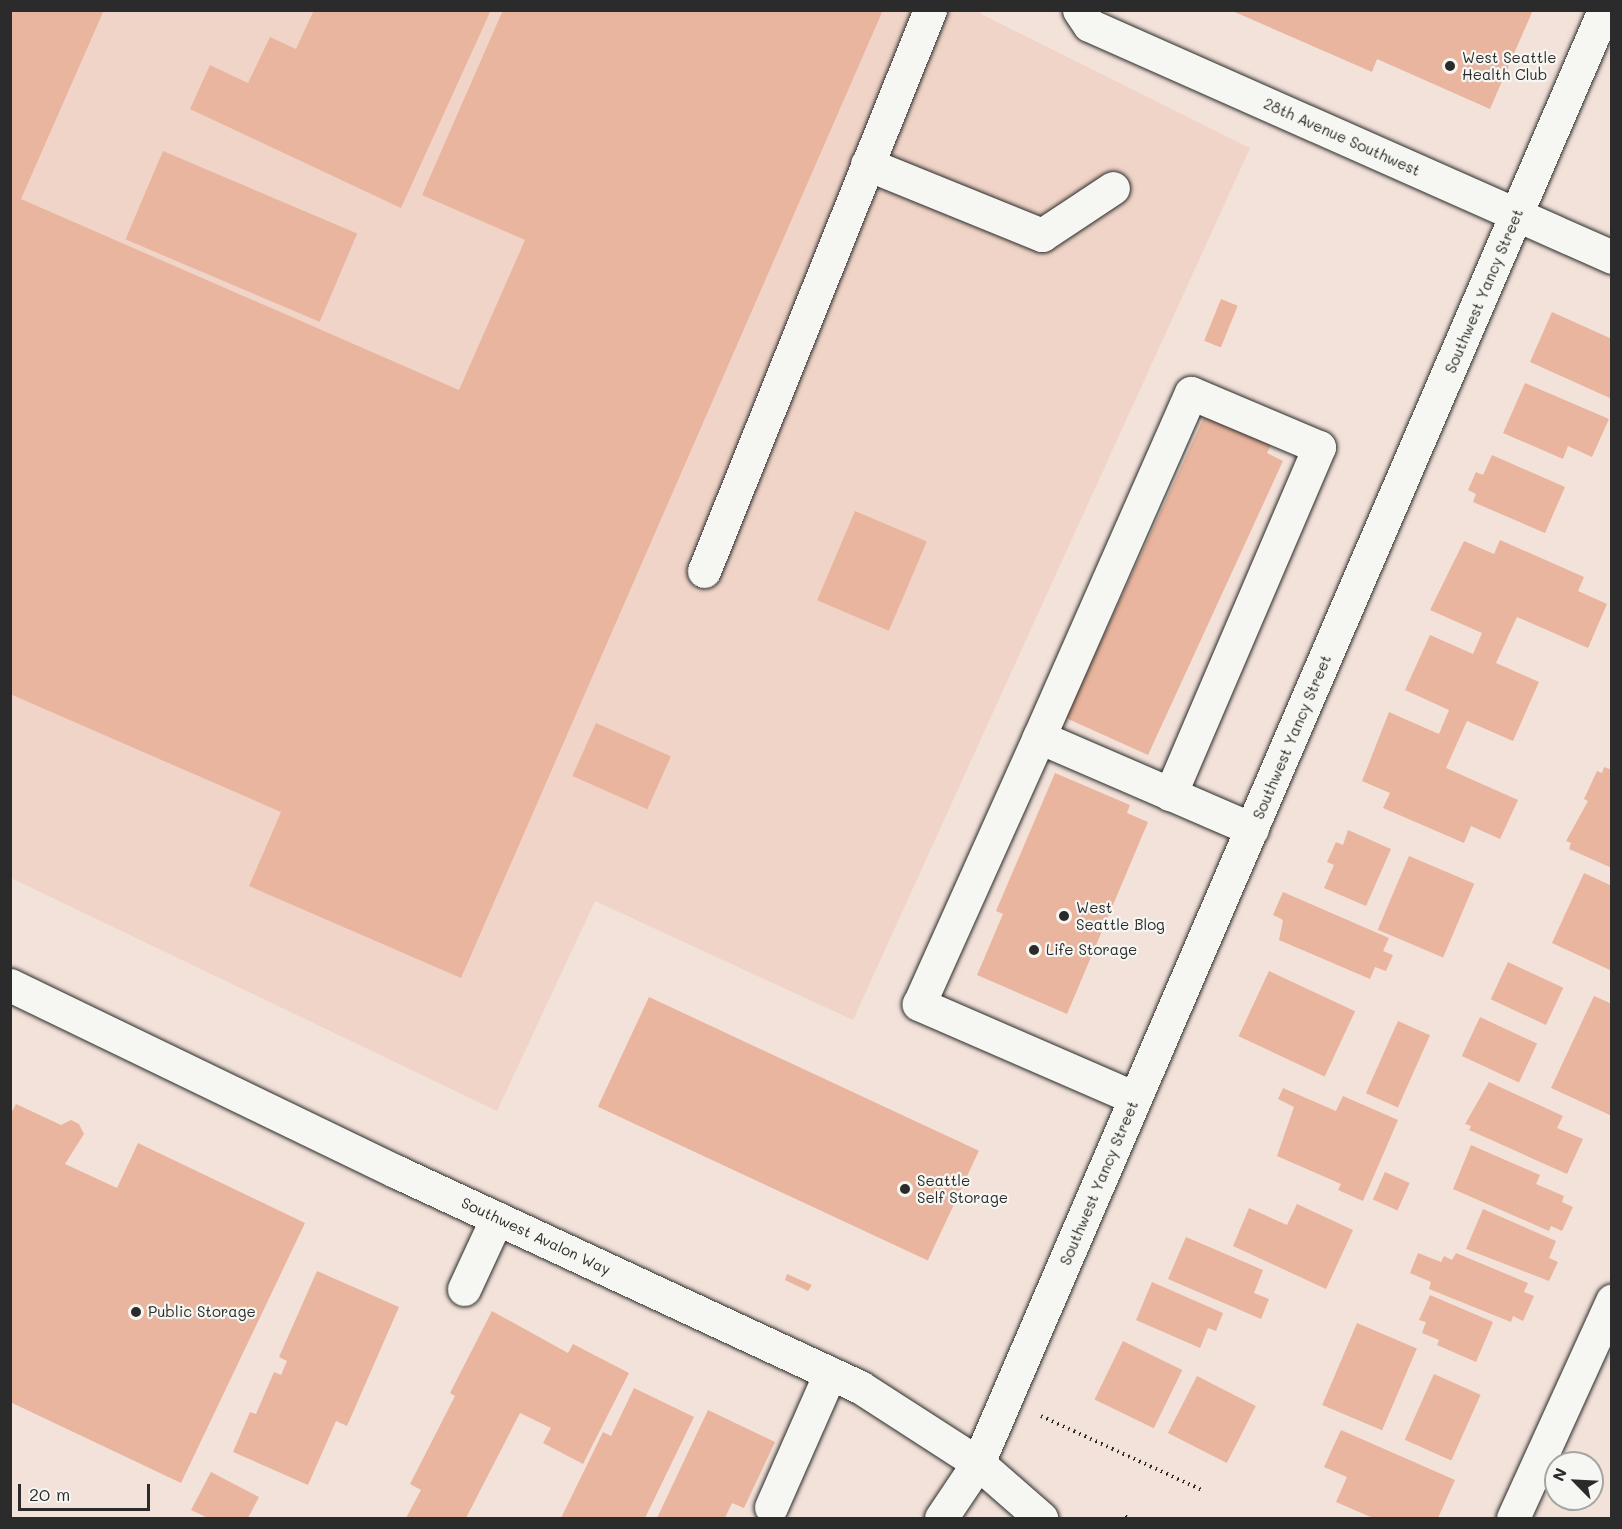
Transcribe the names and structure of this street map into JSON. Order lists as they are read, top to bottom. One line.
{"streets":{"street":["28th Avenue Southwest","Southwest Yancy Street","Southwest Avalon Way"]},"crossings":[["28th Avenue Southwest","Southwest Yancy Street"],["Southwest Yancy Street","Southwest Avalon Way"]],"places":["West Seattle Health Club","West Seattle Blog","Life Storage","Seattle Self Storage","Public Storage"],"scale_bar":"20 m","north":"top left"}
